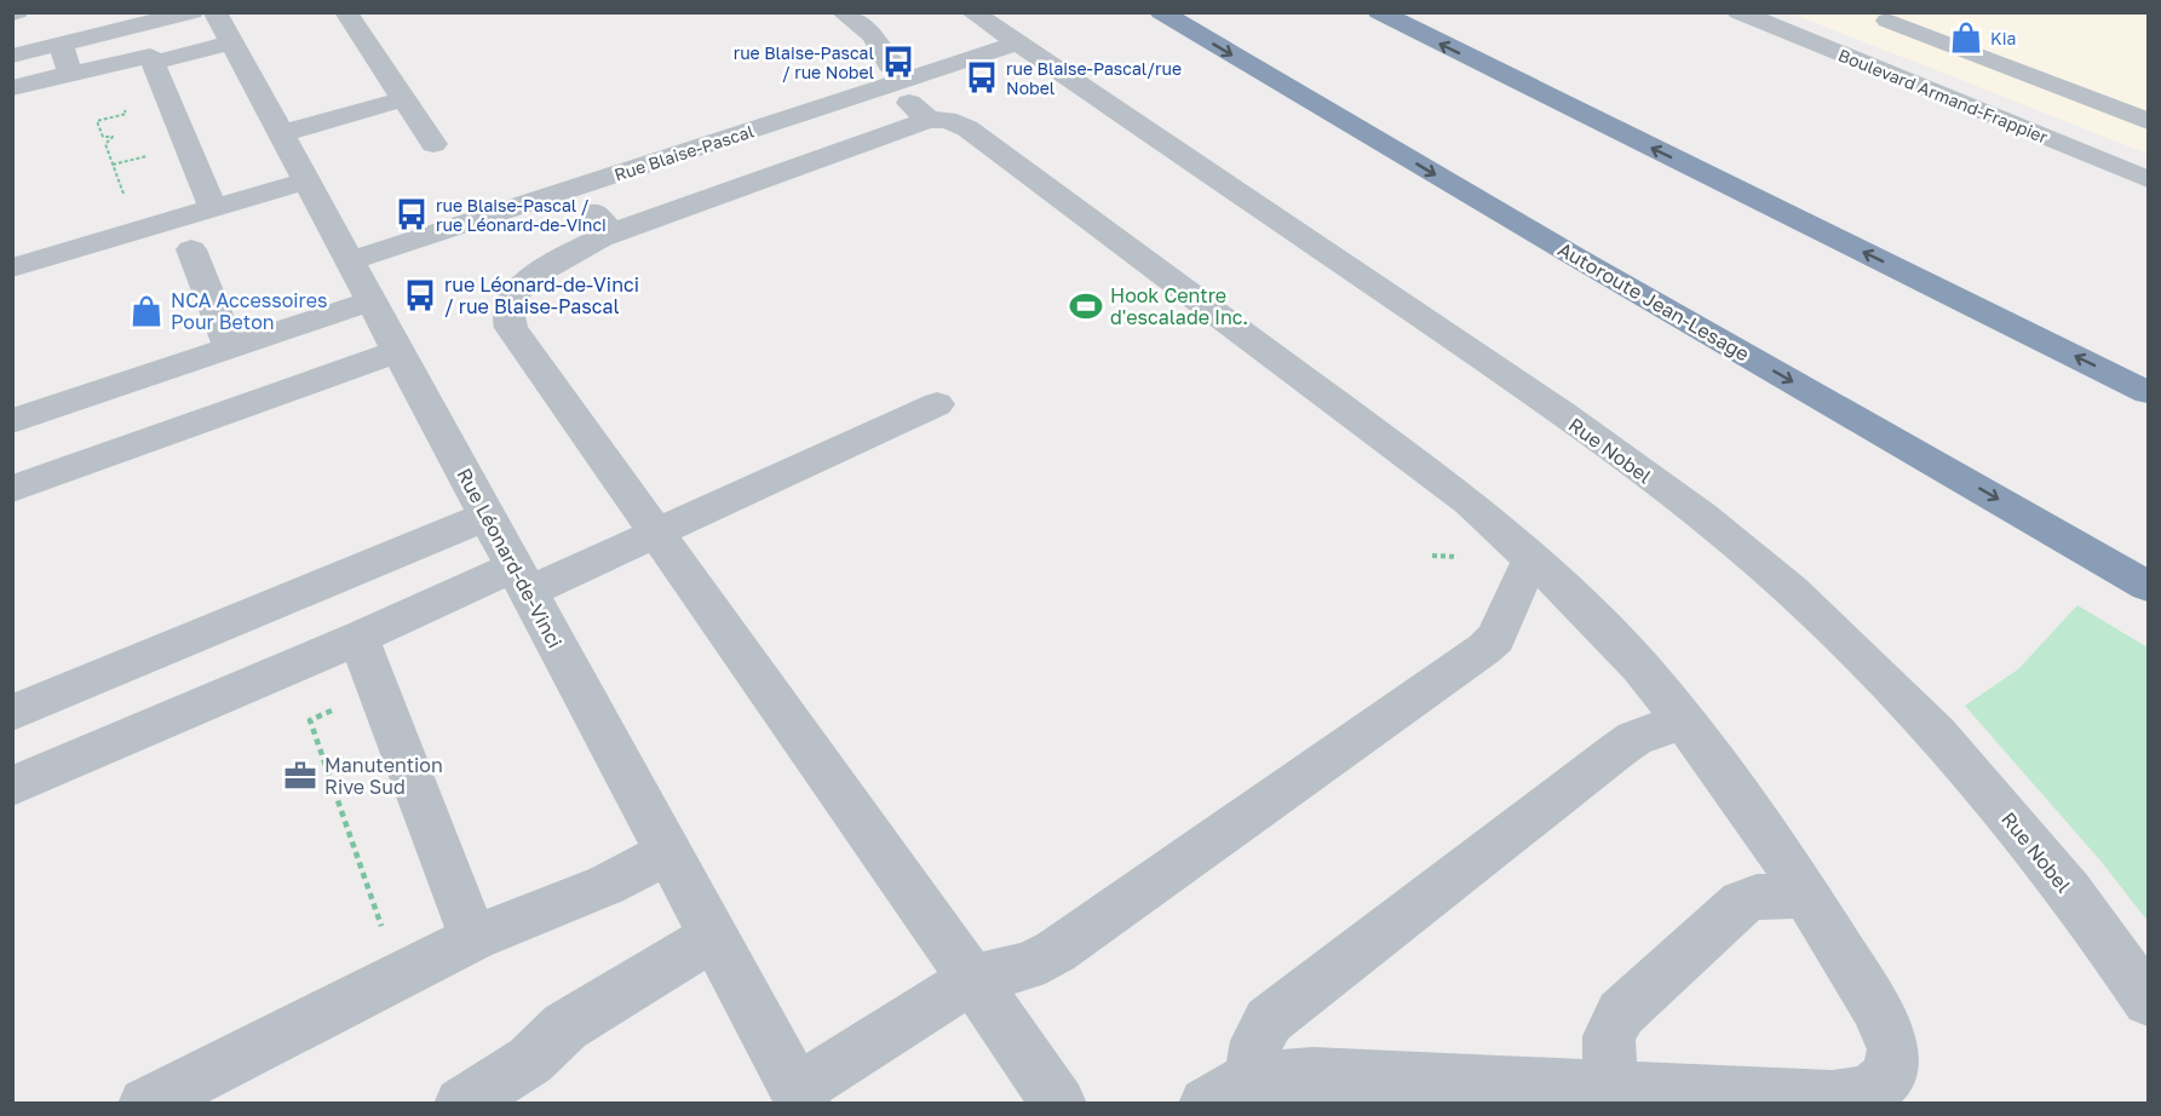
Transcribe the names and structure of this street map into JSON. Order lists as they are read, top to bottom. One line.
{"streets":{"highway":["Autoroute Jean-Lesage"],"street":["Boulevard Armand-Frappier","Rue Blaise-Pascal","Rue Nobel","Rue Léonard-de-Vinci"]},"crossings":[["Rue Blaise-Pascal","Rue Nobel"],["Rue Blaise-Pascal","Rue Léonard-de-Vinci"]],"places":{"shop":["Kia","NCA Accessoires Pour Beton"],"bus stop":["rue Blaise-Pascal / rue Nobel","rue Blaise-Pascal/rue Nobel","rue Blaise-Pascal / rue Léonard-de-Vinci","rue Léonard-de-Vinci / rue Blaise-Pascal"],"sports":["Hook Centre d'escalade Inc."],"office":["Manutention Rive Sud"]}}
